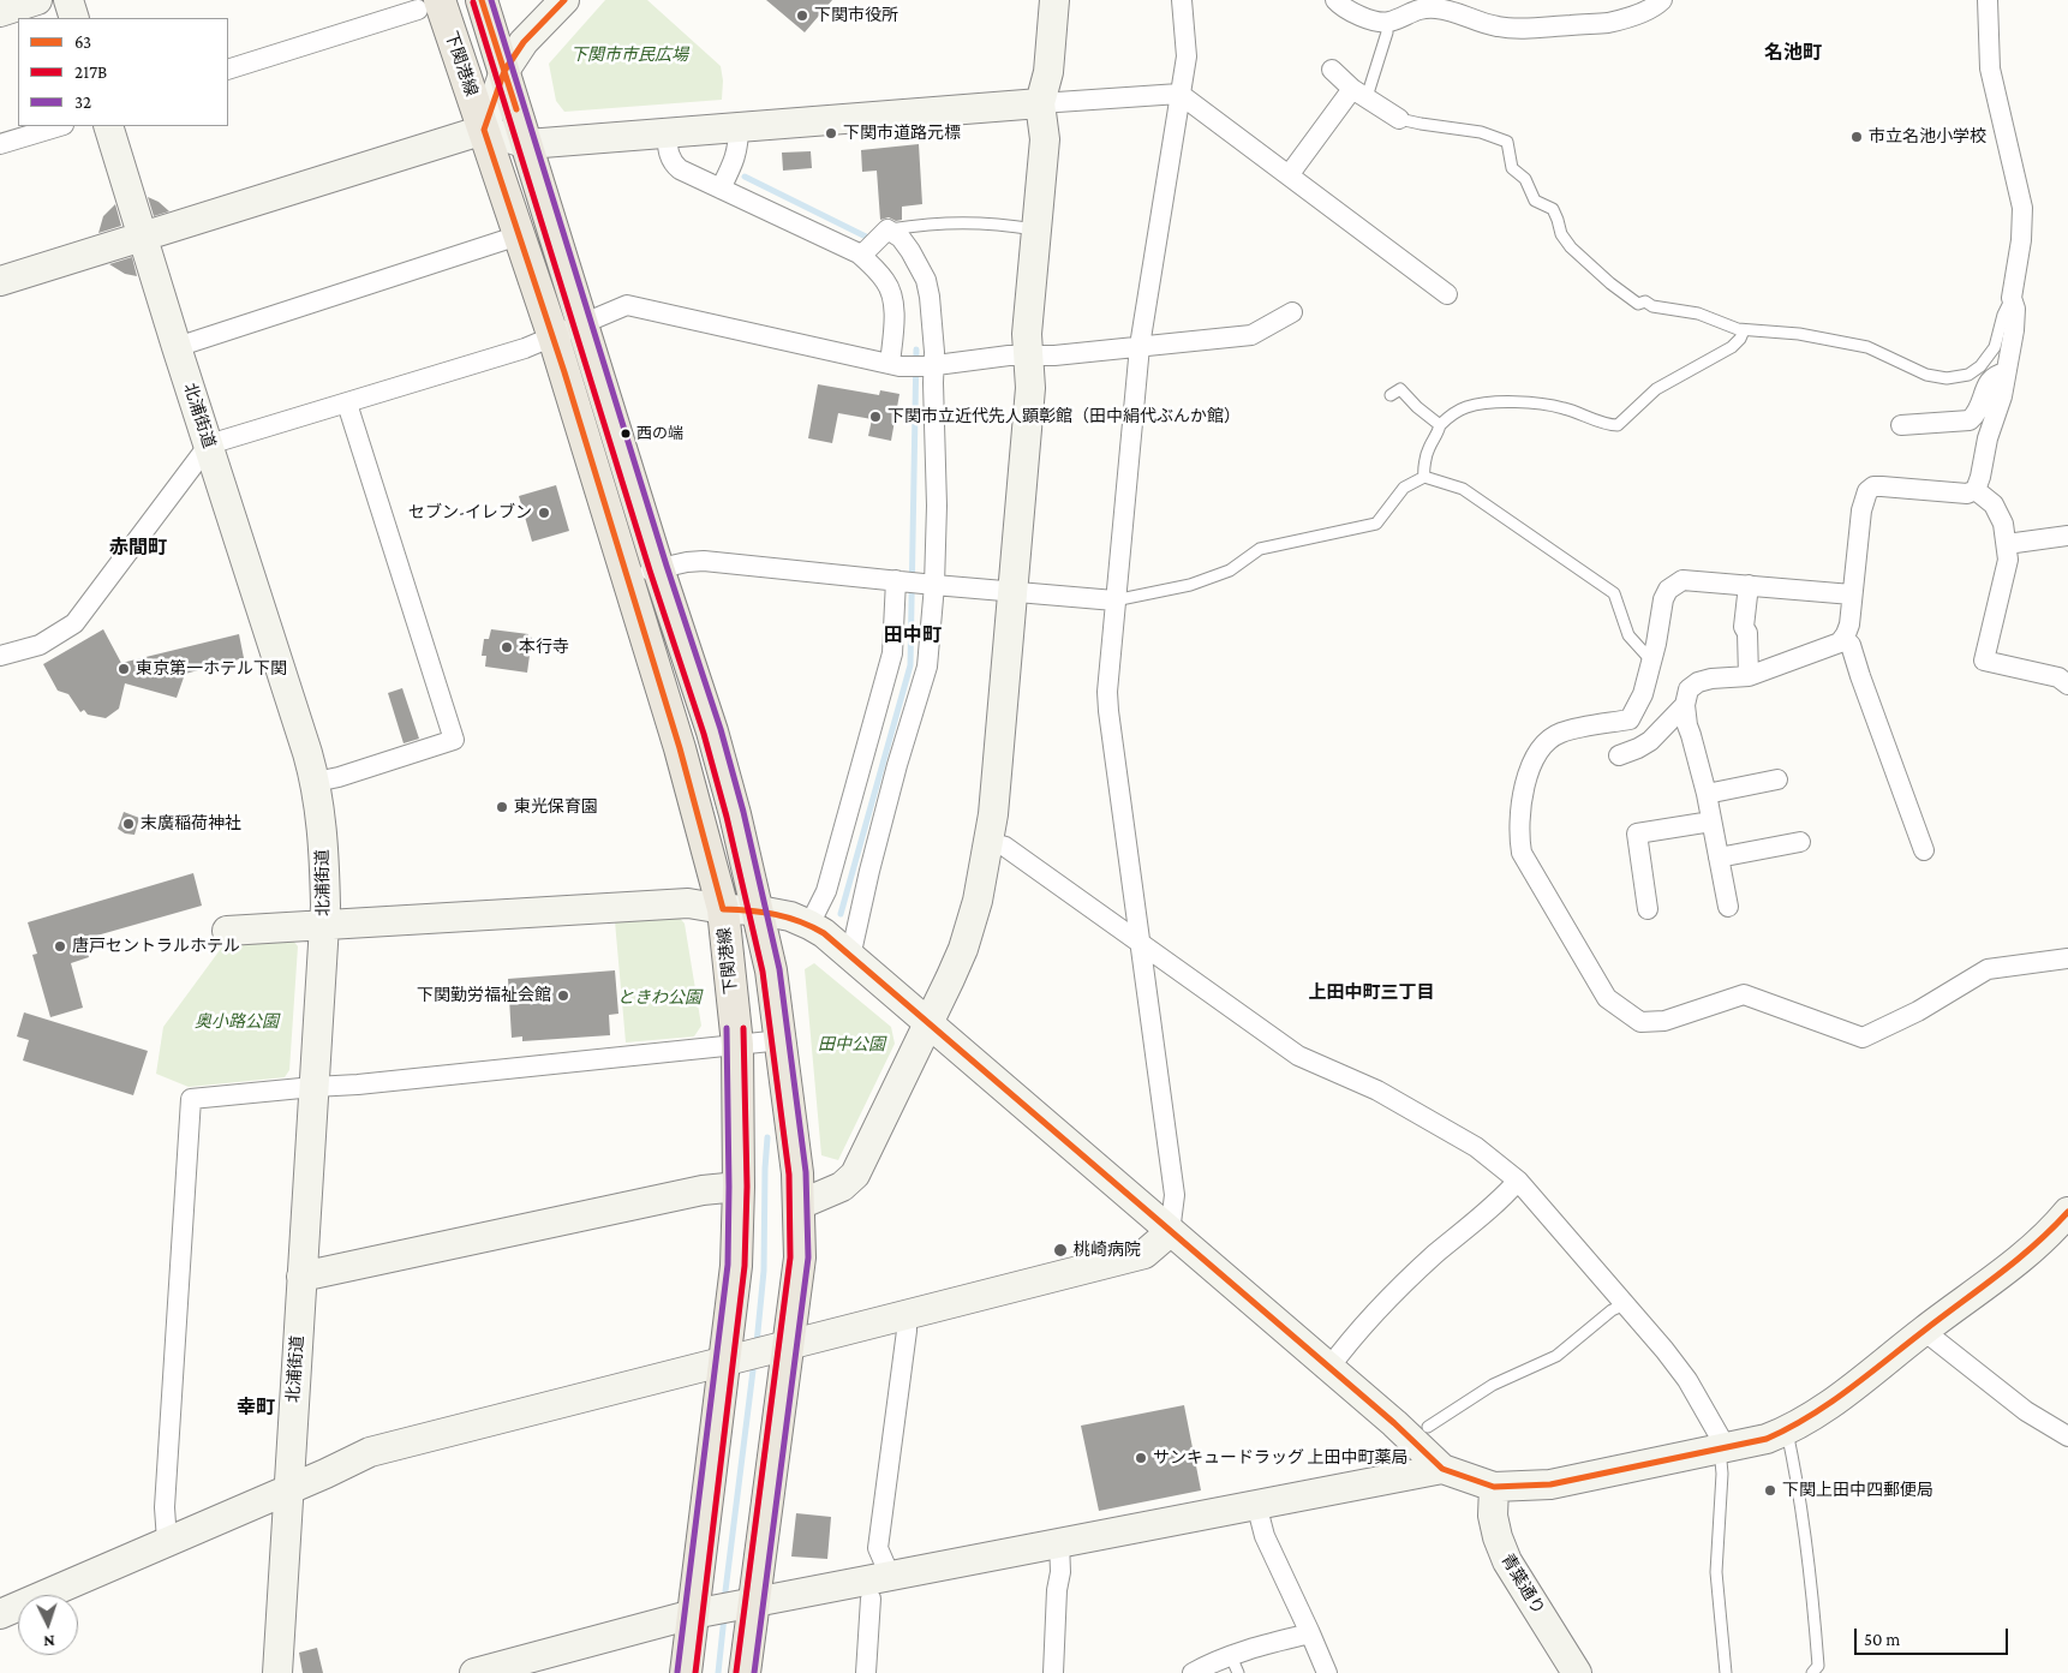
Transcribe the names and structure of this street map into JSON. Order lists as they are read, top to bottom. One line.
{"streets":{"main road":["下関港線"],"street":["北浦街道","青葉通り"]},"districts":["名池町","赤間町","田中町","上田中町三丁目","幸町"],"parks":["下関市市民広場","ときわ公園","奥小路公園","田中公園"],"places":["下関市役所","下関市道路元標","市立名池小学校","下関市立近代先人顕彰館（田中絹代ぶんか館）","西の端","セブン-イレブン","本行寺","東京第一ホテル下関","東光保育園","末廣稲荷神社","唐戸セントラルホテル","下関勤労福祉会館","桃崎病院","サンキュードラッグ 上田中町薬局","下関上田中四郵便局"],"lines":["transit line 63","transit line 32","transit line 217B"],"legend":["63","217B","32"],"scale_bar":"50 m","north":"bottom"}
